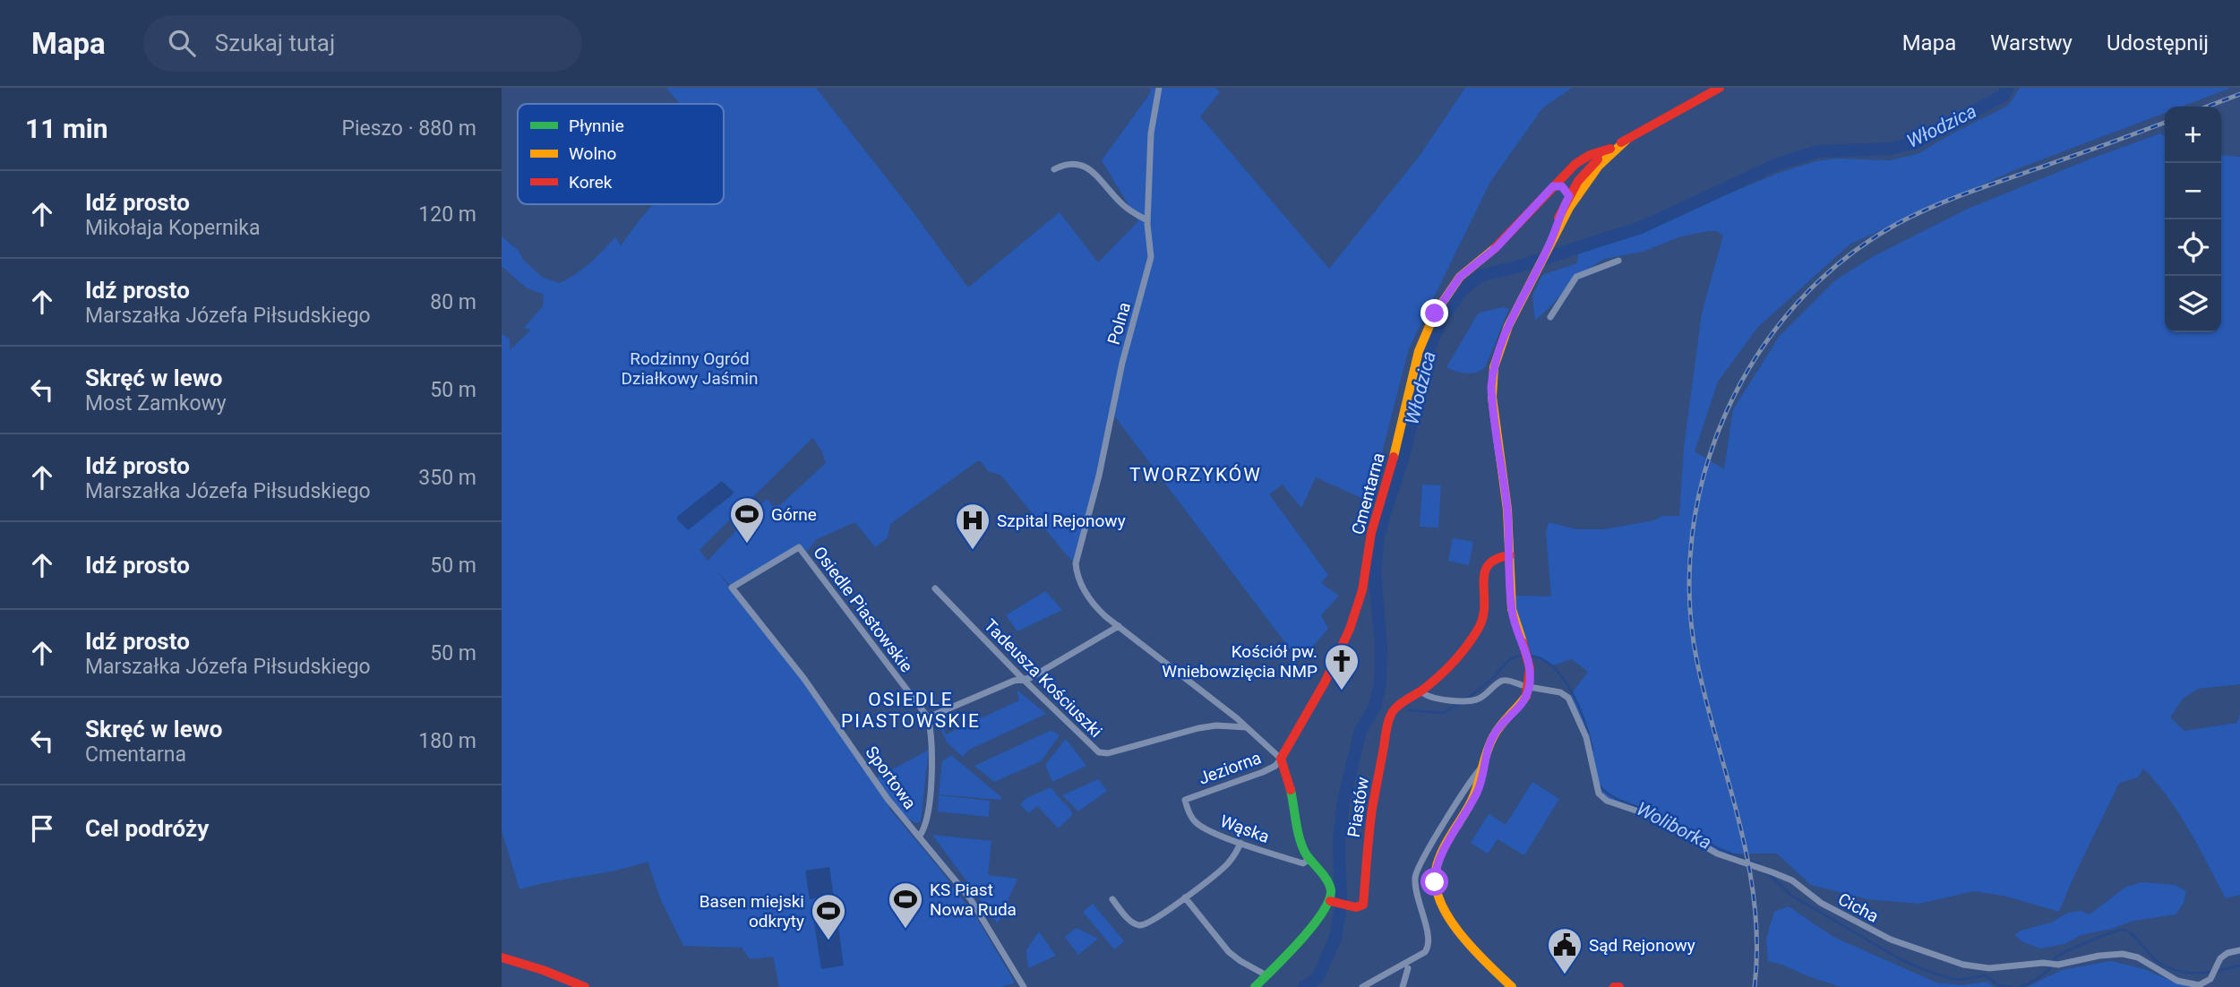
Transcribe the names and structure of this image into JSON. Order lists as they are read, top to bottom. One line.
{"streets":{"street":["Polna","Cmentarna","Osiedle Piastowskie","Tadeusza Kościuszki","Jeziorna","Sportowa","Piastów","Wąska","Cicha"]},"crossings":[["Cmentarna","Jeziorna"],["Osiedle Piastowskie","Sportowa"],["Jeziorna","Wąska"],["Piastów","Cicha"]],"districts":["TWORZYKÓW","OSIEDLE PIASTOWSKIE"],"water":["Włodzica","Woliborka"],"parks":["Rodzinny Ogród Działkowy Jaśmin"],"places":{"sports":["Górne","KS Piast Nowa Ruda","Basen miejski odkryty"],"hospital":["Szpital Rejonowy"],"church":["Kościół pw. Wniebowzięcia NMP"],"public building":["Sąd Rejonowy"]},"legend":["Płynnie","Wolno","Korek"],"page":{"header":"Mapa","search":"Szukaj tutaj","nav":["Mapa","Warstwy","Udostępnij"],"heading":["11 min","Pieszo · 880 m"],"map_buttons":["+","−"],"list":[["Idź prosto","Mikołaja Kopernika","120 m"],["Idź prosto","Marszałka Józefa Piłsudskiego","80 m"],["Skręć w lewo","Most Zamkowy","50 m"],["Idź prosto","Marszałka Józefa Piłsudskiego","350 m"],["Idź prosto","50 m"],["Idź prosto","Marszałka Józefa Piłsudskiego","50 m"],["Skręć w lewo","Cmentarna","180 m"],"Cel podróży"]}}
